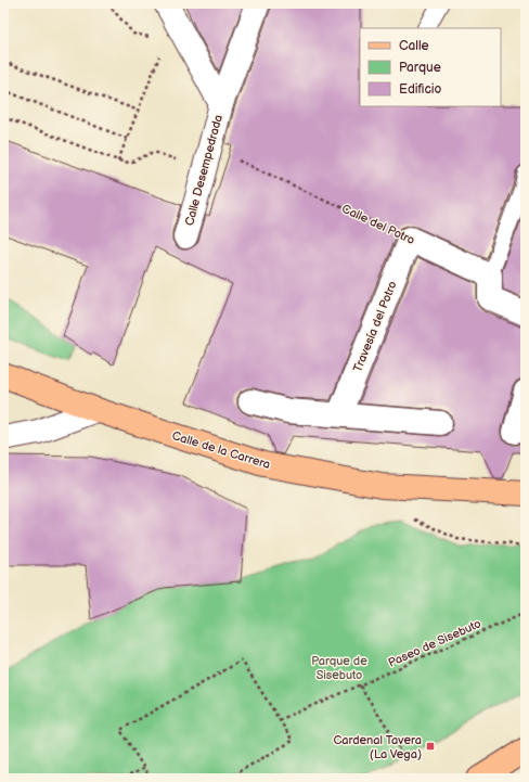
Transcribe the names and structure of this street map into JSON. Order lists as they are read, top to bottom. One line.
{"streets":{"main road":["Calle de la Carrera"],"street":["Calle Desempedrada","Calle del Potro","Travesía del Potro"],"path":["Paseo de Sisebuto"]},"crossings":[["Calle Desempedrada","Calle del Potro"],["Calle del Potro","Travesía del Potro"]],"parks":["Parque de Sisebuto"],"places":{"transit":["Cardenal Tavera (La Vega)"]},"legend":["Calle","Parque","Edificio"]}
